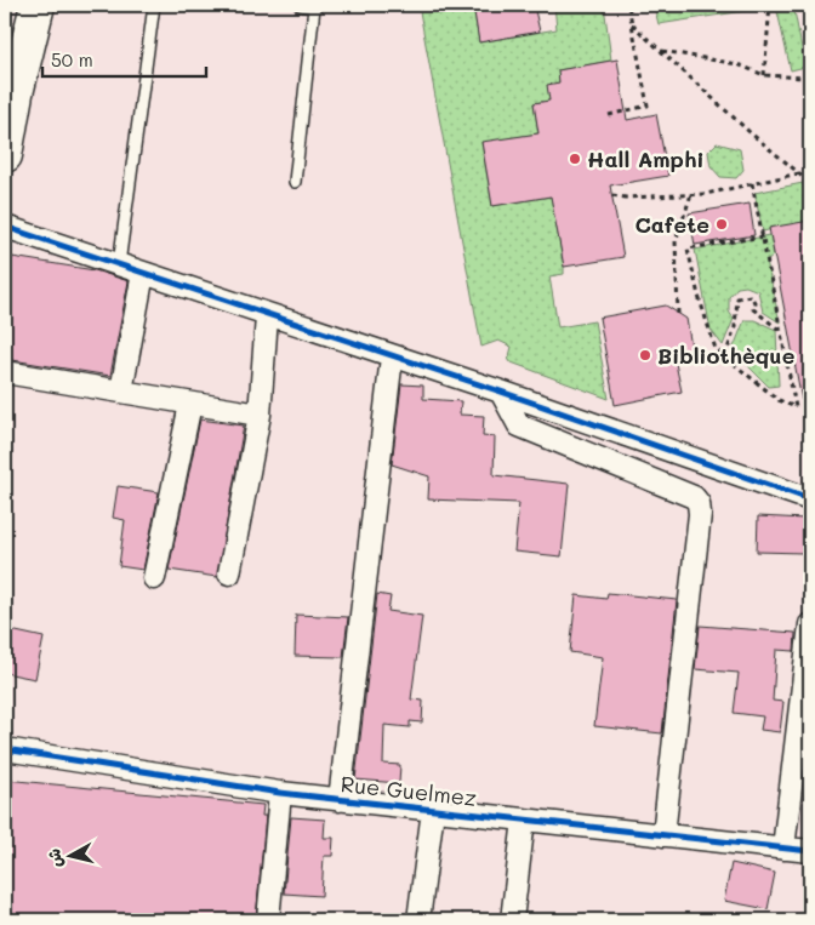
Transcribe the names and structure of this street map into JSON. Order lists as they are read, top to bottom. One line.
{"streets":{"street":["Rue Guelmez"]},"places":["Hall Amphi","Cafete","Bibliothèque"],"scale_bar":"50 m","north":"left"}
